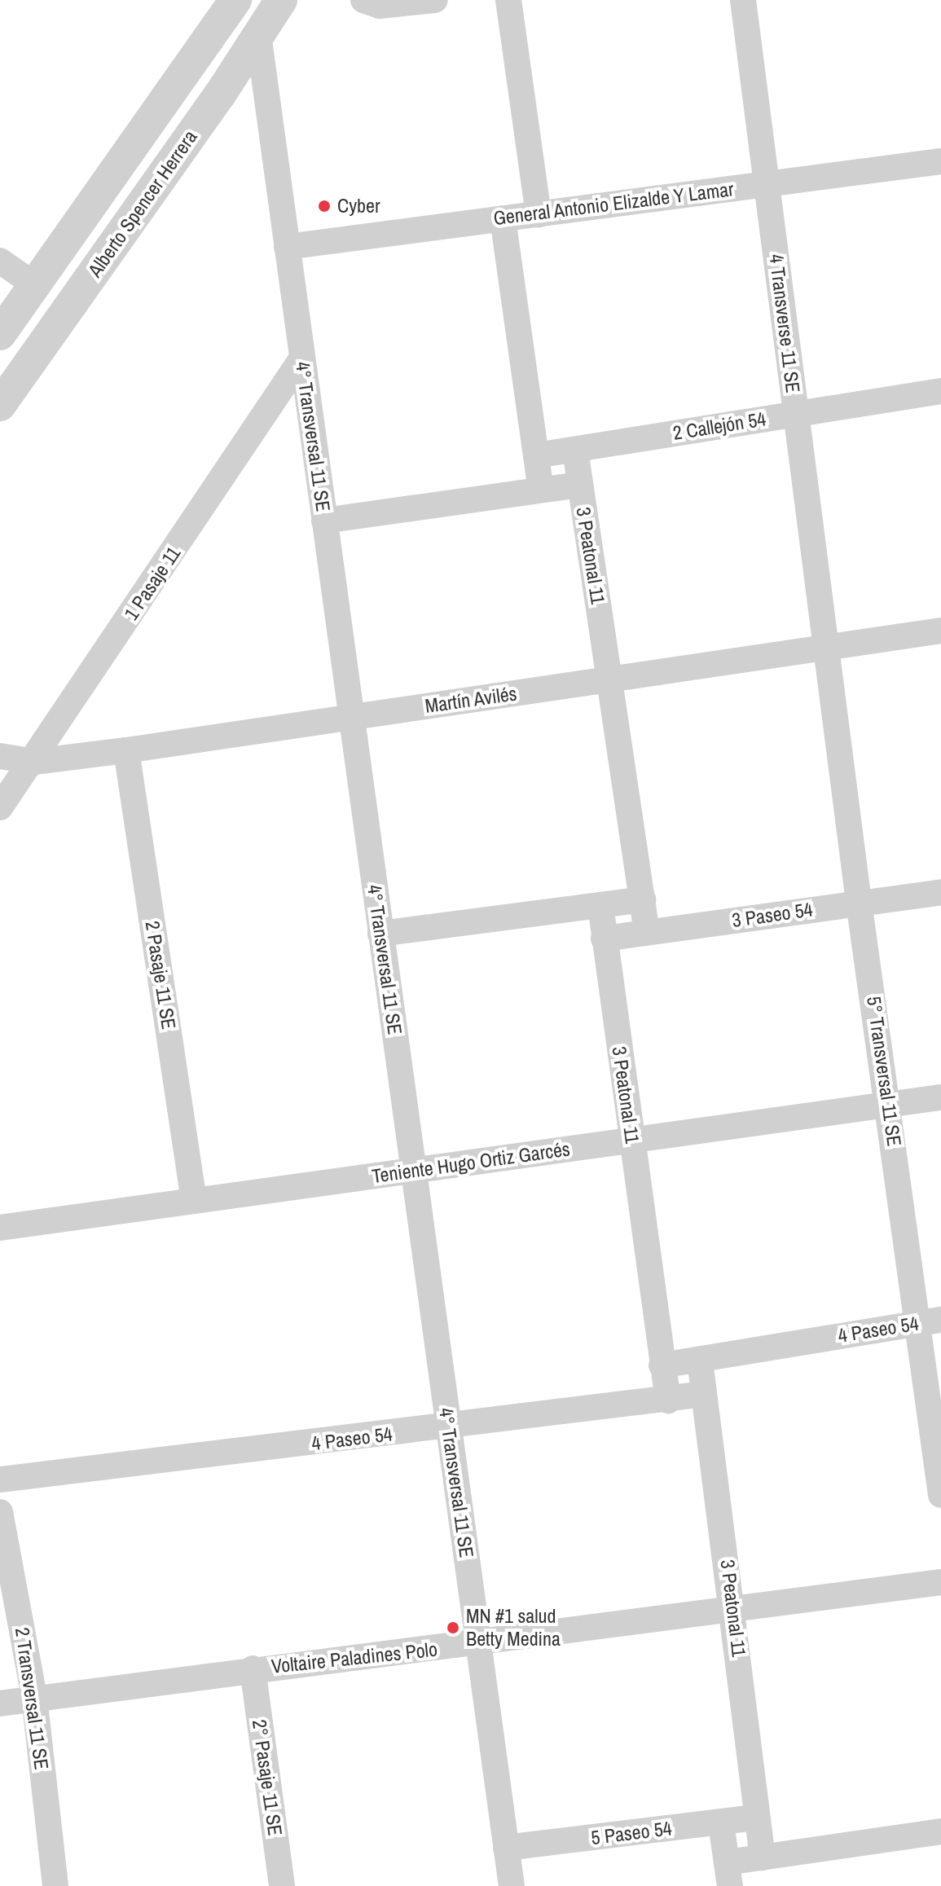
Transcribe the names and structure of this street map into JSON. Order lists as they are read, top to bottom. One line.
{"streets":{"street":["Alberto Spencer Herrera","General Antonio Elizalde Y Lamar","4 Transverse 11 SE","2 Callejón 54","4° Transversal 11 SE","3 Peatonal 11","1 Pasaje 11","Martín Avilés","3 Paseo 54","2 Pasaje 11 SE","5° Transversal 11 SE","Teniente Hugo Ortiz Garcés","4 Paseo 54","Voltaire Paladines Polo","2 Transversal 11 SE","2° Pasaje 11 SE","5 Paseo 54"]},"crossings":[["Alberto Spencer Herrera","4° Transversal 11 SE"],["General Antonio Elizalde Y Lamar","4 Transverse 11 SE"],["General Antonio Elizalde Y Lamar","4° Transversal 11 SE"],["4 Transverse 11 SE","2 Callejón 54"],["4 Transverse 11 SE","Martín Avilés"],["4 Transverse 11 SE","5° Transversal 11 SE"],["2 Callejón 54","3 Peatonal 11"],["4° Transversal 11 SE","1 Pasaje 11"],["4° Transversal 11 SE","Martín Avilés"],["4° Transversal 11 SE","Teniente Hugo Ortiz Garcés"],["4° Transversal 11 SE","4 Paseo 54"],["4° Transversal 11 SE","Voltaire Paladines Polo"],["4° Transversal 11 SE","5 Paseo 54"],["3 Peatonal 11","Martín Avilés"],["3 Peatonal 11","3 Paseo 54"],["3 Peatonal 11","Teniente Hugo Ortiz Garcés"],["3 Peatonal 11","4 Paseo 54"],["3 Peatonal 11","Voltaire Paladines Polo"],["3 Peatonal 11","5 Paseo 54"],["1 Pasaje 11","Martín Avilés"],["Martín Avilés","2 Pasaje 11 SE"],["Martín Avilés","5° Transversal 11 SE"],["3 Paseo 54","5° Transversal 11 SE"],["2 Pasaje 11 SE","Teniente Hugo Ortiz Garcés"],["5° Transversal 11 SE","Teniente Hugo Ortiz Garcés"],["5° Transversal 11 SE","4 Paseo 54"],["Voltaire Paladines Polo","2 Transversal 11 SE"],["Voltaire Paladines Polo","2° Pasaje 11 SE"]],"places":["Cyber","MN #1 salud Betty Medina"]}
